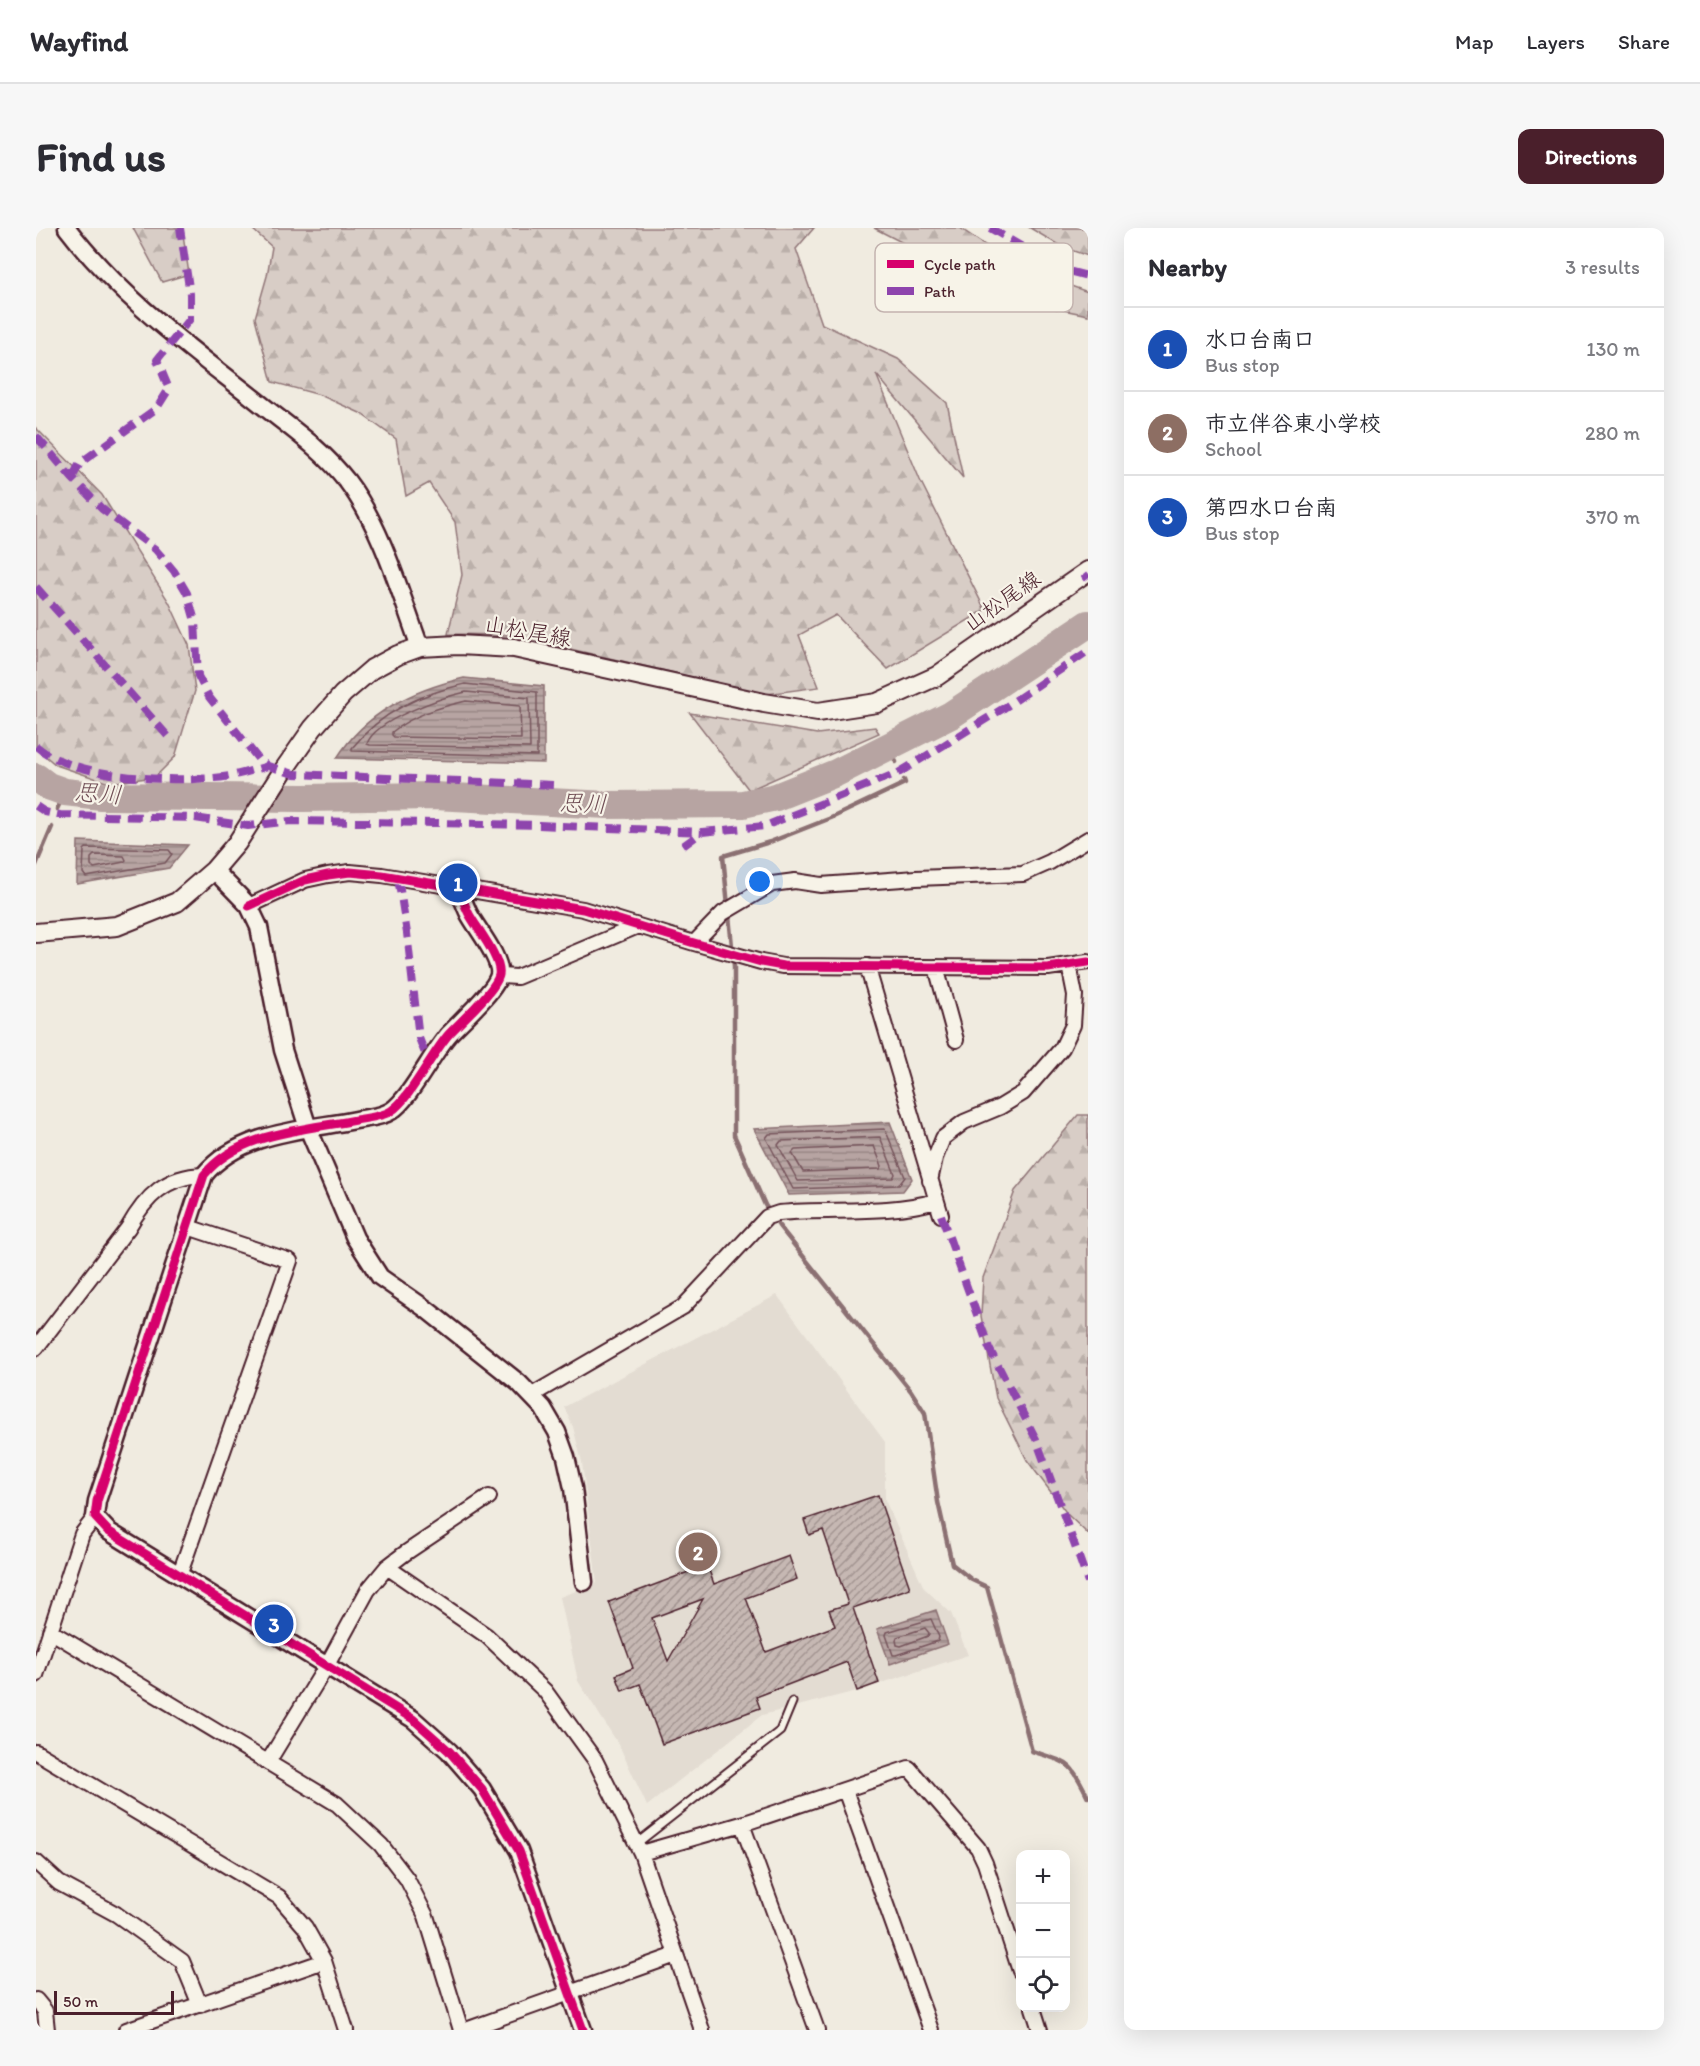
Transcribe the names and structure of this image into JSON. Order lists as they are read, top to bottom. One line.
{"streets":{"main road":["山松尾線"]},"water":["思川"],"legend":["Cycle path","Path"],"scale_bar":"50 m","page":{"header":"Wayfind","nav":["Map","Layers","Share"],"buttons":"Directions","title":"Find us","heading":["Nearby","3 results"],"list":[{"mark":"1","name":"水口台南口","note":"Bus stop","value":"130 m"},{"mark":"2","name":"市立伴谷東小学校","note":"School","value":"280 m"},{"mark":"3","name":"第四水口台南","note":"Bus stop","value":"370 m"}],"pins":["1","2","3"],"map_buttons":["+","−"],"scale":"50 m"}}
